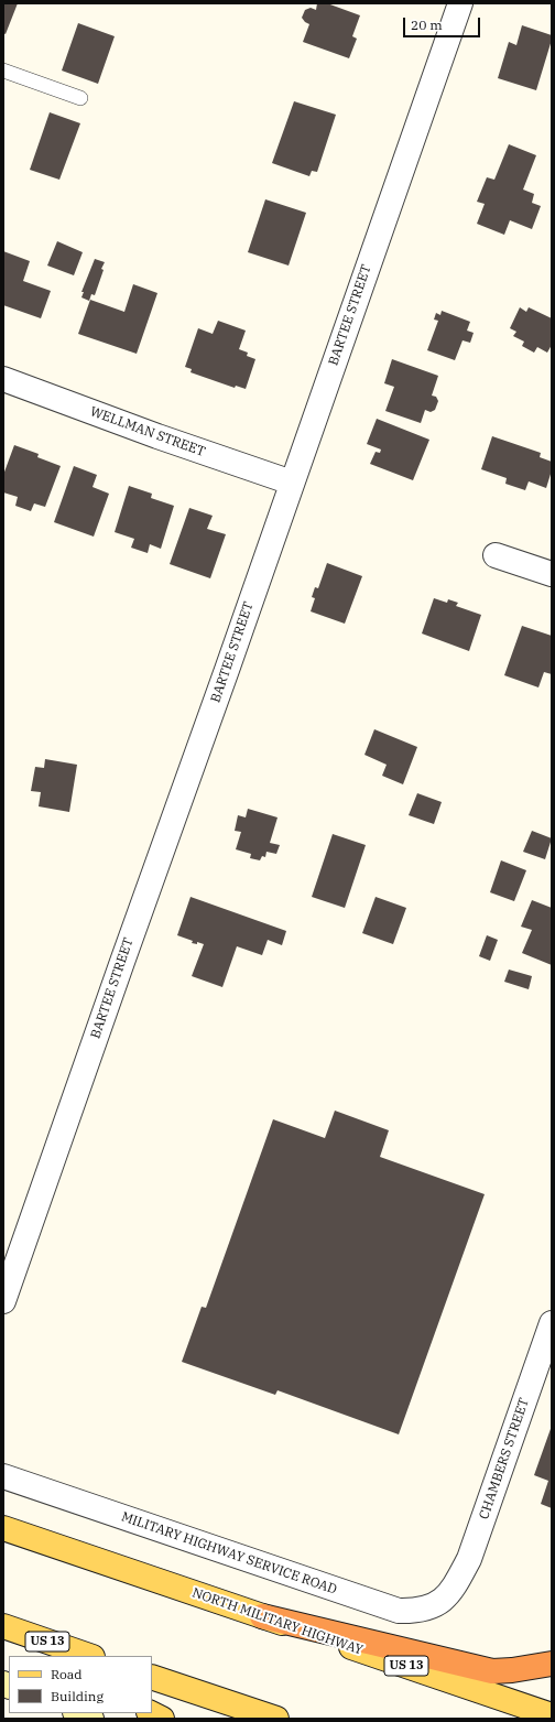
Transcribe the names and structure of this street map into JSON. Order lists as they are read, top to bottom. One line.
{"streets":{"main road":["NORTH MILITARY HIGHWAY","US 13"],"street":["BARTEE STREET","WELLMAN STREET","CHAMBERS STREET","MILITARY HIGHWAY SERVICE ROAD"]},"crossings":[["BARTEE STREET","WELLMAN STREET"],["CHAMBERS STREET","MILITARY HIGHWAY SERVICE ROAD"]],"legend":["Road","Building"],"scale_bar":"20 m"}
